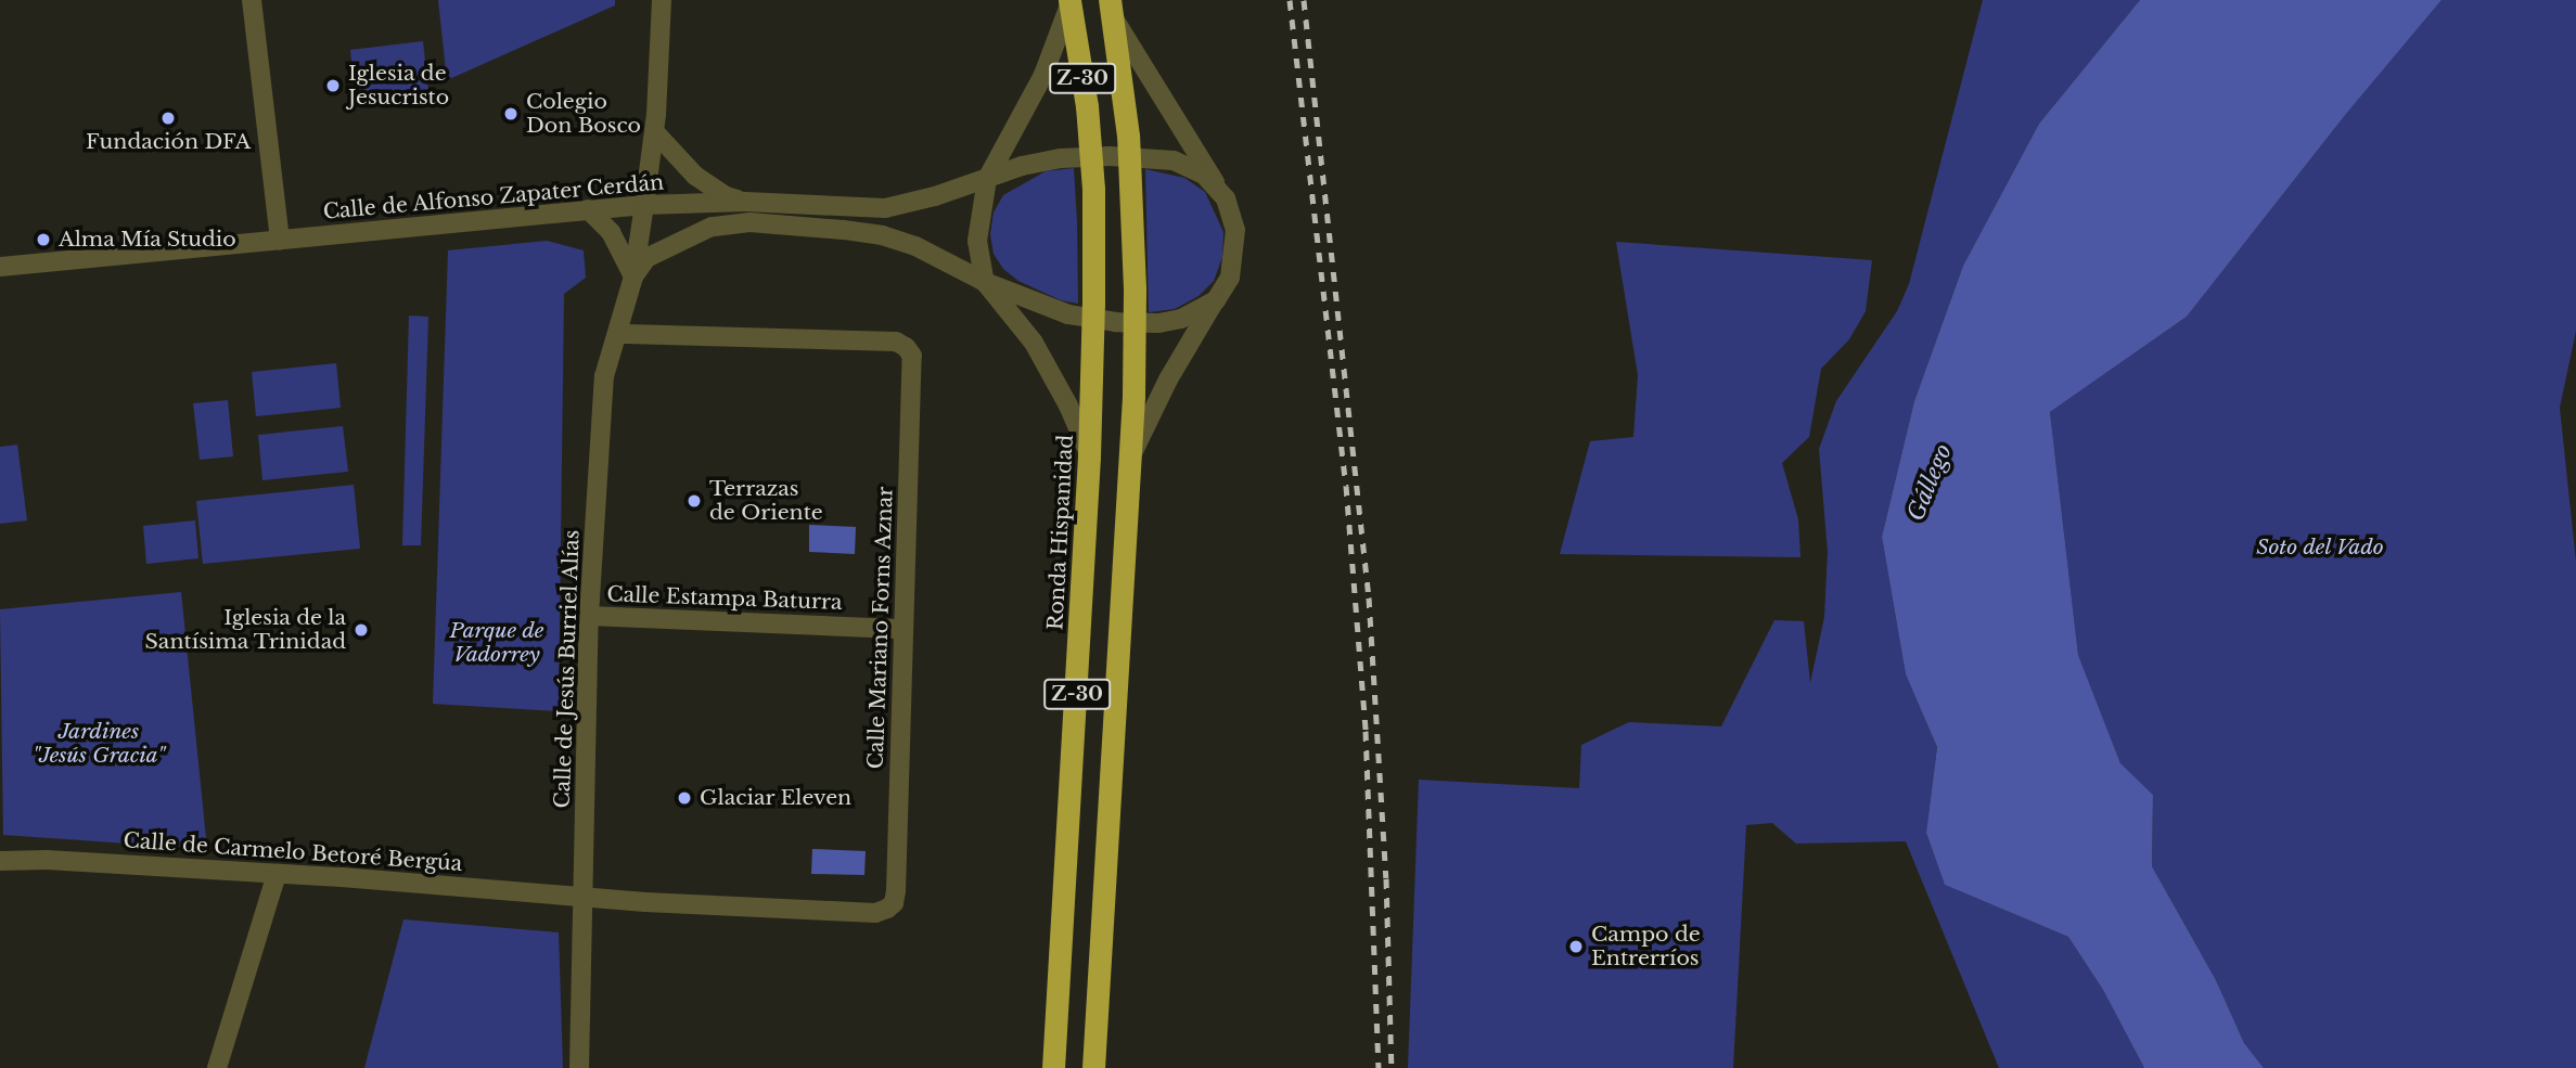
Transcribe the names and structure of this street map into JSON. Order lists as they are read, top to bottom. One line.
{"streets":{"highway":["Z-30","Ronda Hispanidad"],"street":["Calle de Alfonso Zapater Cerdán","Calle Estampa Baturra","Calle Mariano Forns Aznar","Calle de Jesús Burriel Alías","Calle de Carmelo Betoré Bergúa"]},"crossings":[["Z-30","Calle de Alfonso Zapater Cerdán"],["Calle de Alfonso Zapater Cerdán","Ronda Hispanidad"],["Calle de Alfonso Zapater Cerdán","Calle de Jesús Burriel Alías"],["Calle Estampa Baturra","Calle Mariano Forns Aznar"],["Calle Estampa Baturra","Calle de Jesús Burriel Alías"],["Calle Mariano Forns Aznar","Calle de Jesús Burriel Alías"],["Calle Mariano Forns Aznar","Calle de Carmelo Betoré Bergúa"],["Calle de Jesús Burriel Alías","Calle de Carmelo Betoré Bergúa"]],"water":["Gállego"],"parks":["Soto del Vado","Parque de Vadorrey","Jardines \"Jesús Gracia\""],"places":["Iglesia de Jesucristo","Colegio Don Bosco","Fundación DFA","Alma Mía Studio","Terrazas de Oriente","Iglesia de la Santísima Trinidad","Glaciar Eleven","Campo de Entrerríos"]}
